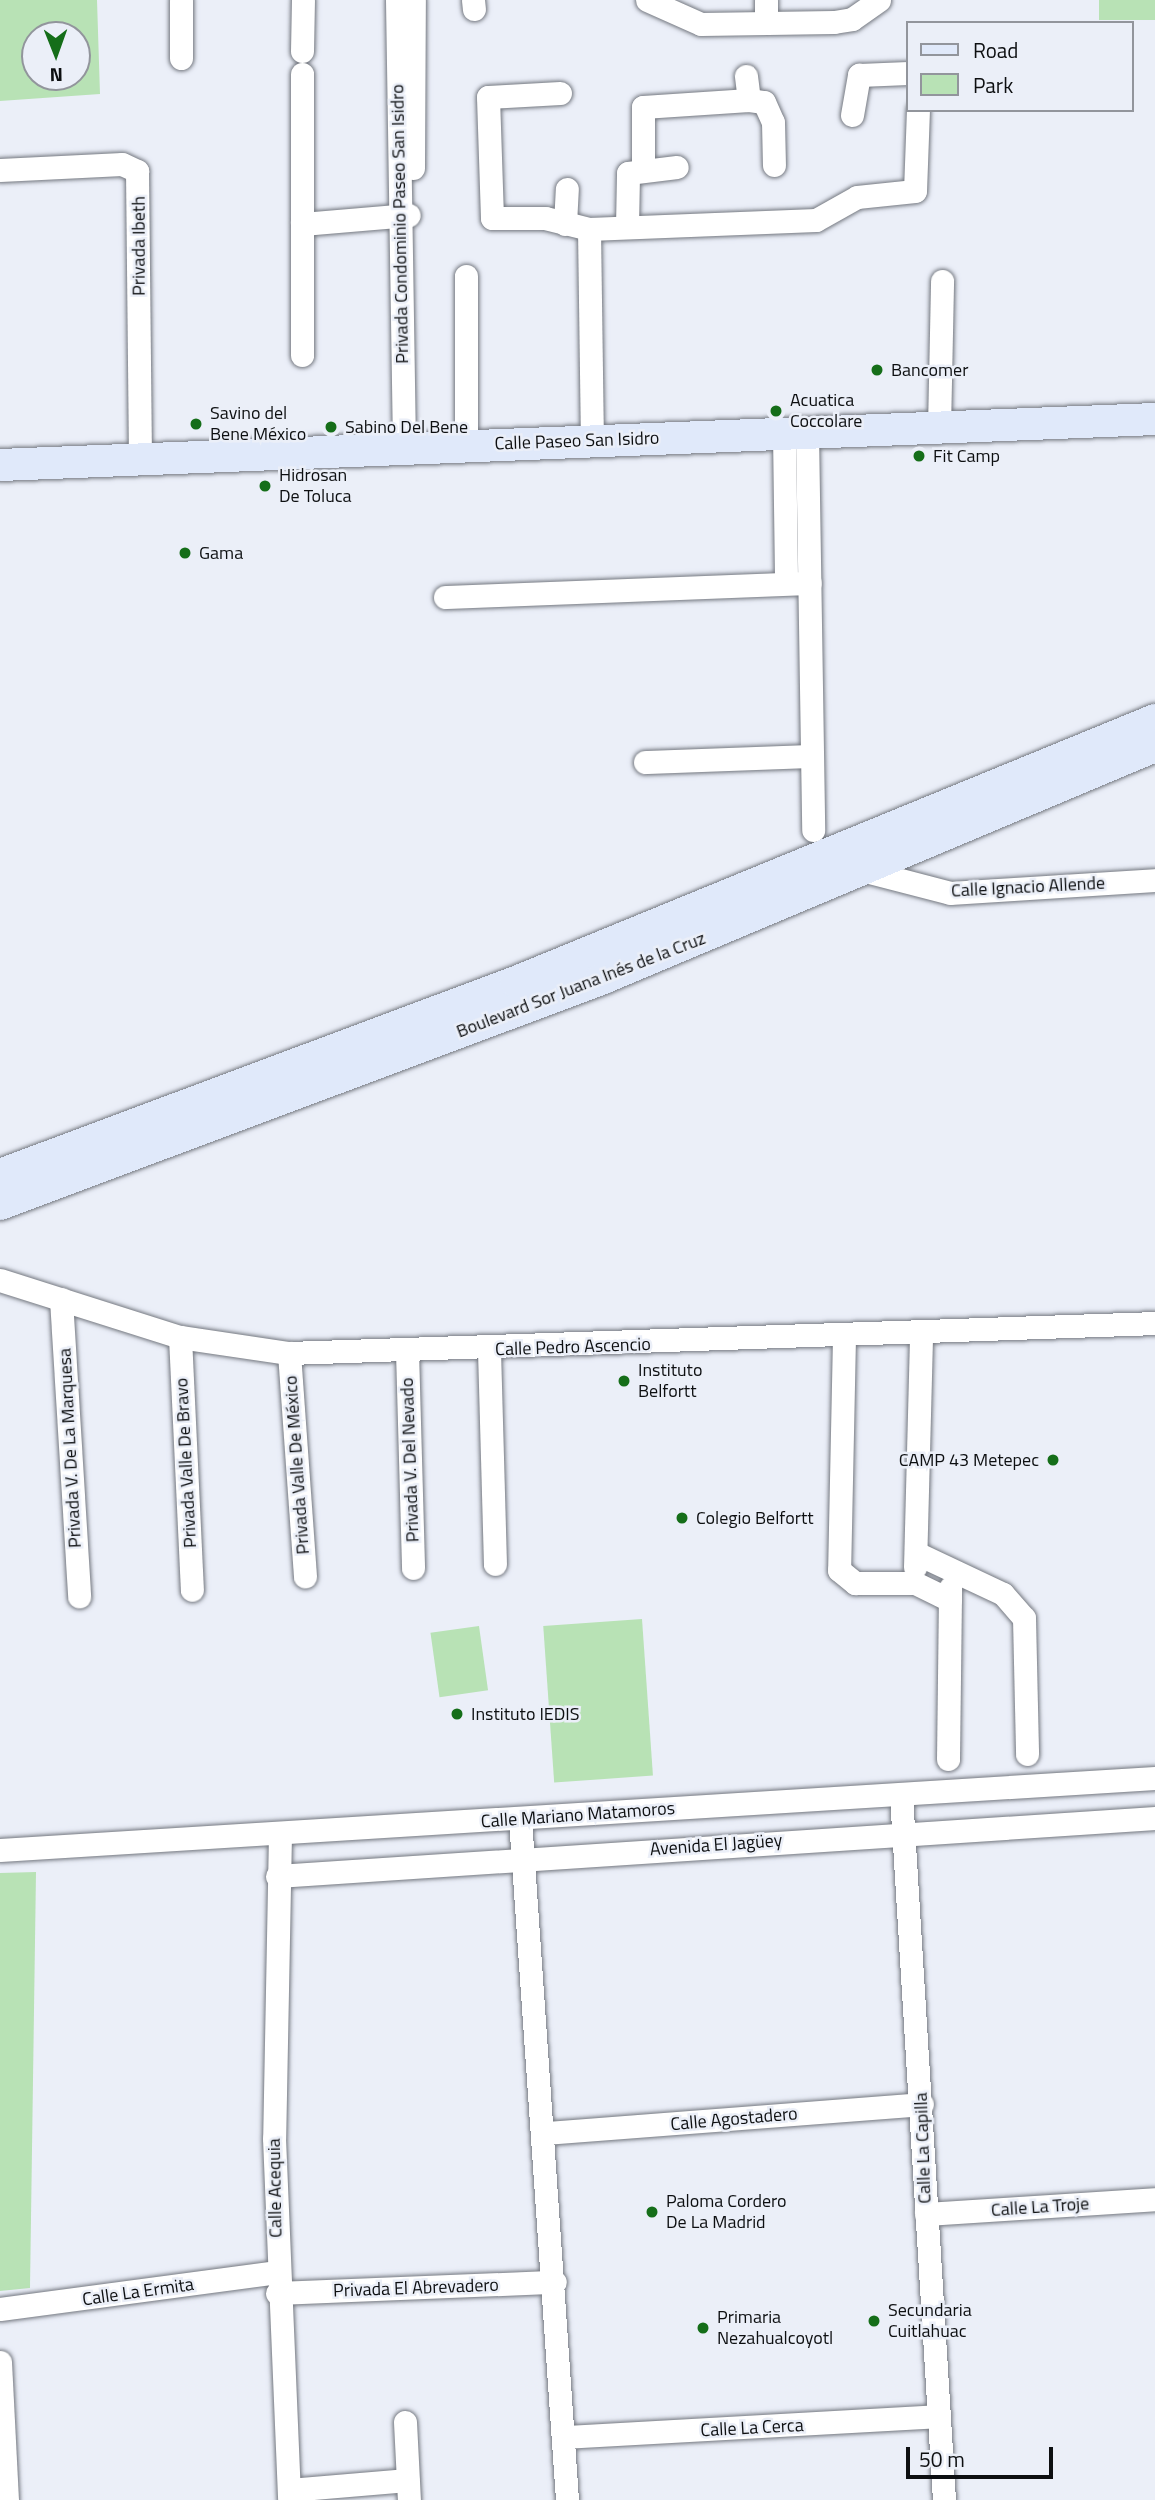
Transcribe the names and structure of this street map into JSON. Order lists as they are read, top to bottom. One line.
{"streets":{"main road":["Calle Paseo San Isidro","Boulevard Sor Juana Inés de la Cruz"],"street":["Privada Condominio Paseo San Isidro","Privada Ibeth","Calle Ignacio Allende","Calle Pedro Ascencio","Privada V. De La Marquesa","Privada V. Del Nevado","Privada Valle De Bravo","Privada Valle De México","Calle Mariano Matamoros","Avenida El Jagüey","Calle Agostadero","Calle La Capilla","Calle Acequia","Calle La Troje","Privada El Abrevadero","Calle La Ermita","Calle La Cerca"]},"crossings":[["Privada Condominio Paseo San Isidro","Calle Paseo San Isidro"],["Privada Ibeth","Calle Paseo San Isidro"],["Calle Ignacio Allende","Boulevard Sor Juana Inés de la Cruz"],["Calle Pedro Ascencio","Privada V. De La Marquesa"],["Calle Pedro Ascencio","Privada V. Del Nevado"],["Calle Pedro Ascencio","Privada Valle De Bravo"],["Calle Pedro Ascencio","Privada Valle De México"],["Calle Mariano Matamoros","Calle La Capilla"],["Calle Mariano Matamoros","Calle Acequia"],["Avenida El Jagüey","Calle La Capilla"],["Avenida El Jagüey","Calle Acequia"],["Calle Agostadero","Calle La Capilla"],["Calle La Capilla","Calle La Troje"],["Calle La Capilla","Calle La Cerca"],["Calle Acequia","Privada El Abrevadero"],["Calle Acequia","Calle La Ermita"],["Privada El Abrevadero","Calle La Ermita"]],"places":["Bancomer","Acuatica Coccolare","Savino del Bene México","Sabino Del Bene","Fit Camp","Hidrosan De Toluca","Gama","Instituto Belfortt","CAMP 43 Metepec","Colegio Belfortt","Instituto IEDIS","Paloma Cordero De La Madrid","Secundaria Cuitlahuac","Primaria Nezahualcoyotl"],"legend":["Road","Park"],"scale_bar":"50 m","north":"bottom"}
